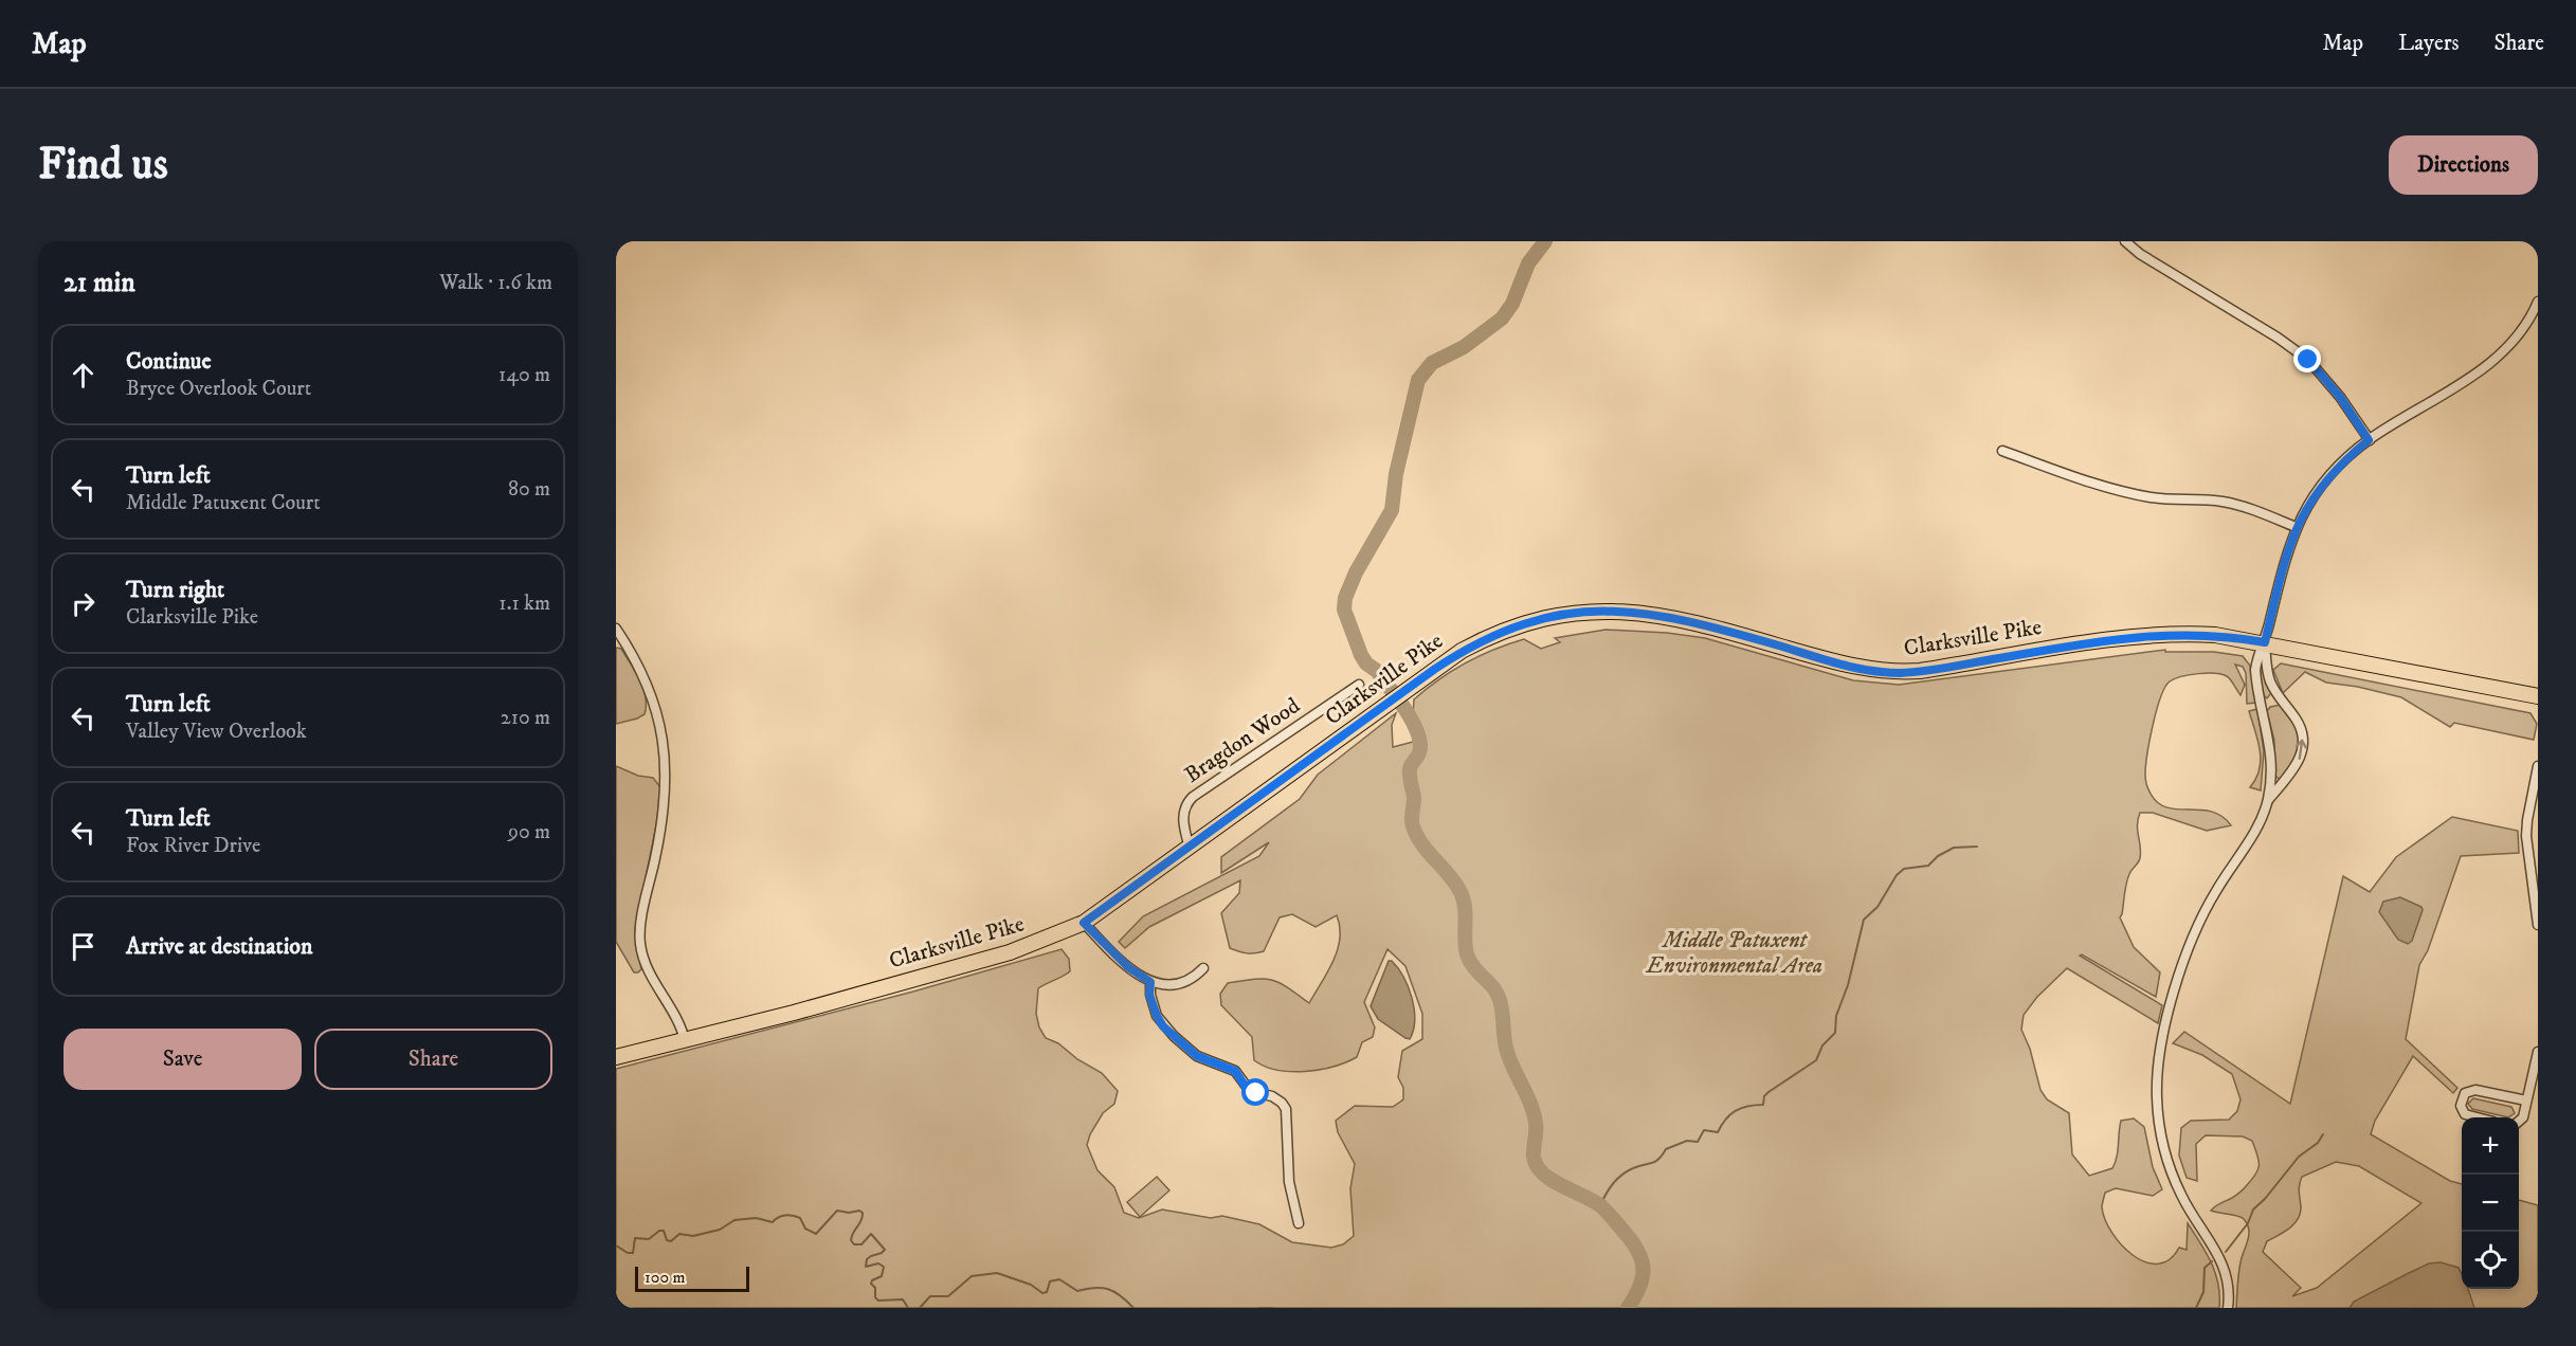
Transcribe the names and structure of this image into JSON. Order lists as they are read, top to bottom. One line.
{"streets":{"main road":["Clarksville Pike"],"street":["Bragdon Wood"]},"crossings":[["Clarksville Pike","Bragdon Wood"]],"parks":["Middle Patuxent Environmental Area"],"scale_bar":"100 m","page":{"header":"Map","nav":["Map","Layers","Share"],"buttons":["Directions",["Save","Share"]],"title":"Find us","heading":["21 min","Walk · 1.6 km"],"list":[["Continue","Bryce Overlook Court","140 m"],["Turn left","Middle Patuxent Court","80 m"],["Turn right","Clarksville Pike","1.1 km"],["Turn left","Valley View Overlook","210 m"],["Turn left","Fox River Drive","90 m"],"Arrive at destination"],"map_buttons":["+","−"],"scale":"100 m"}}
